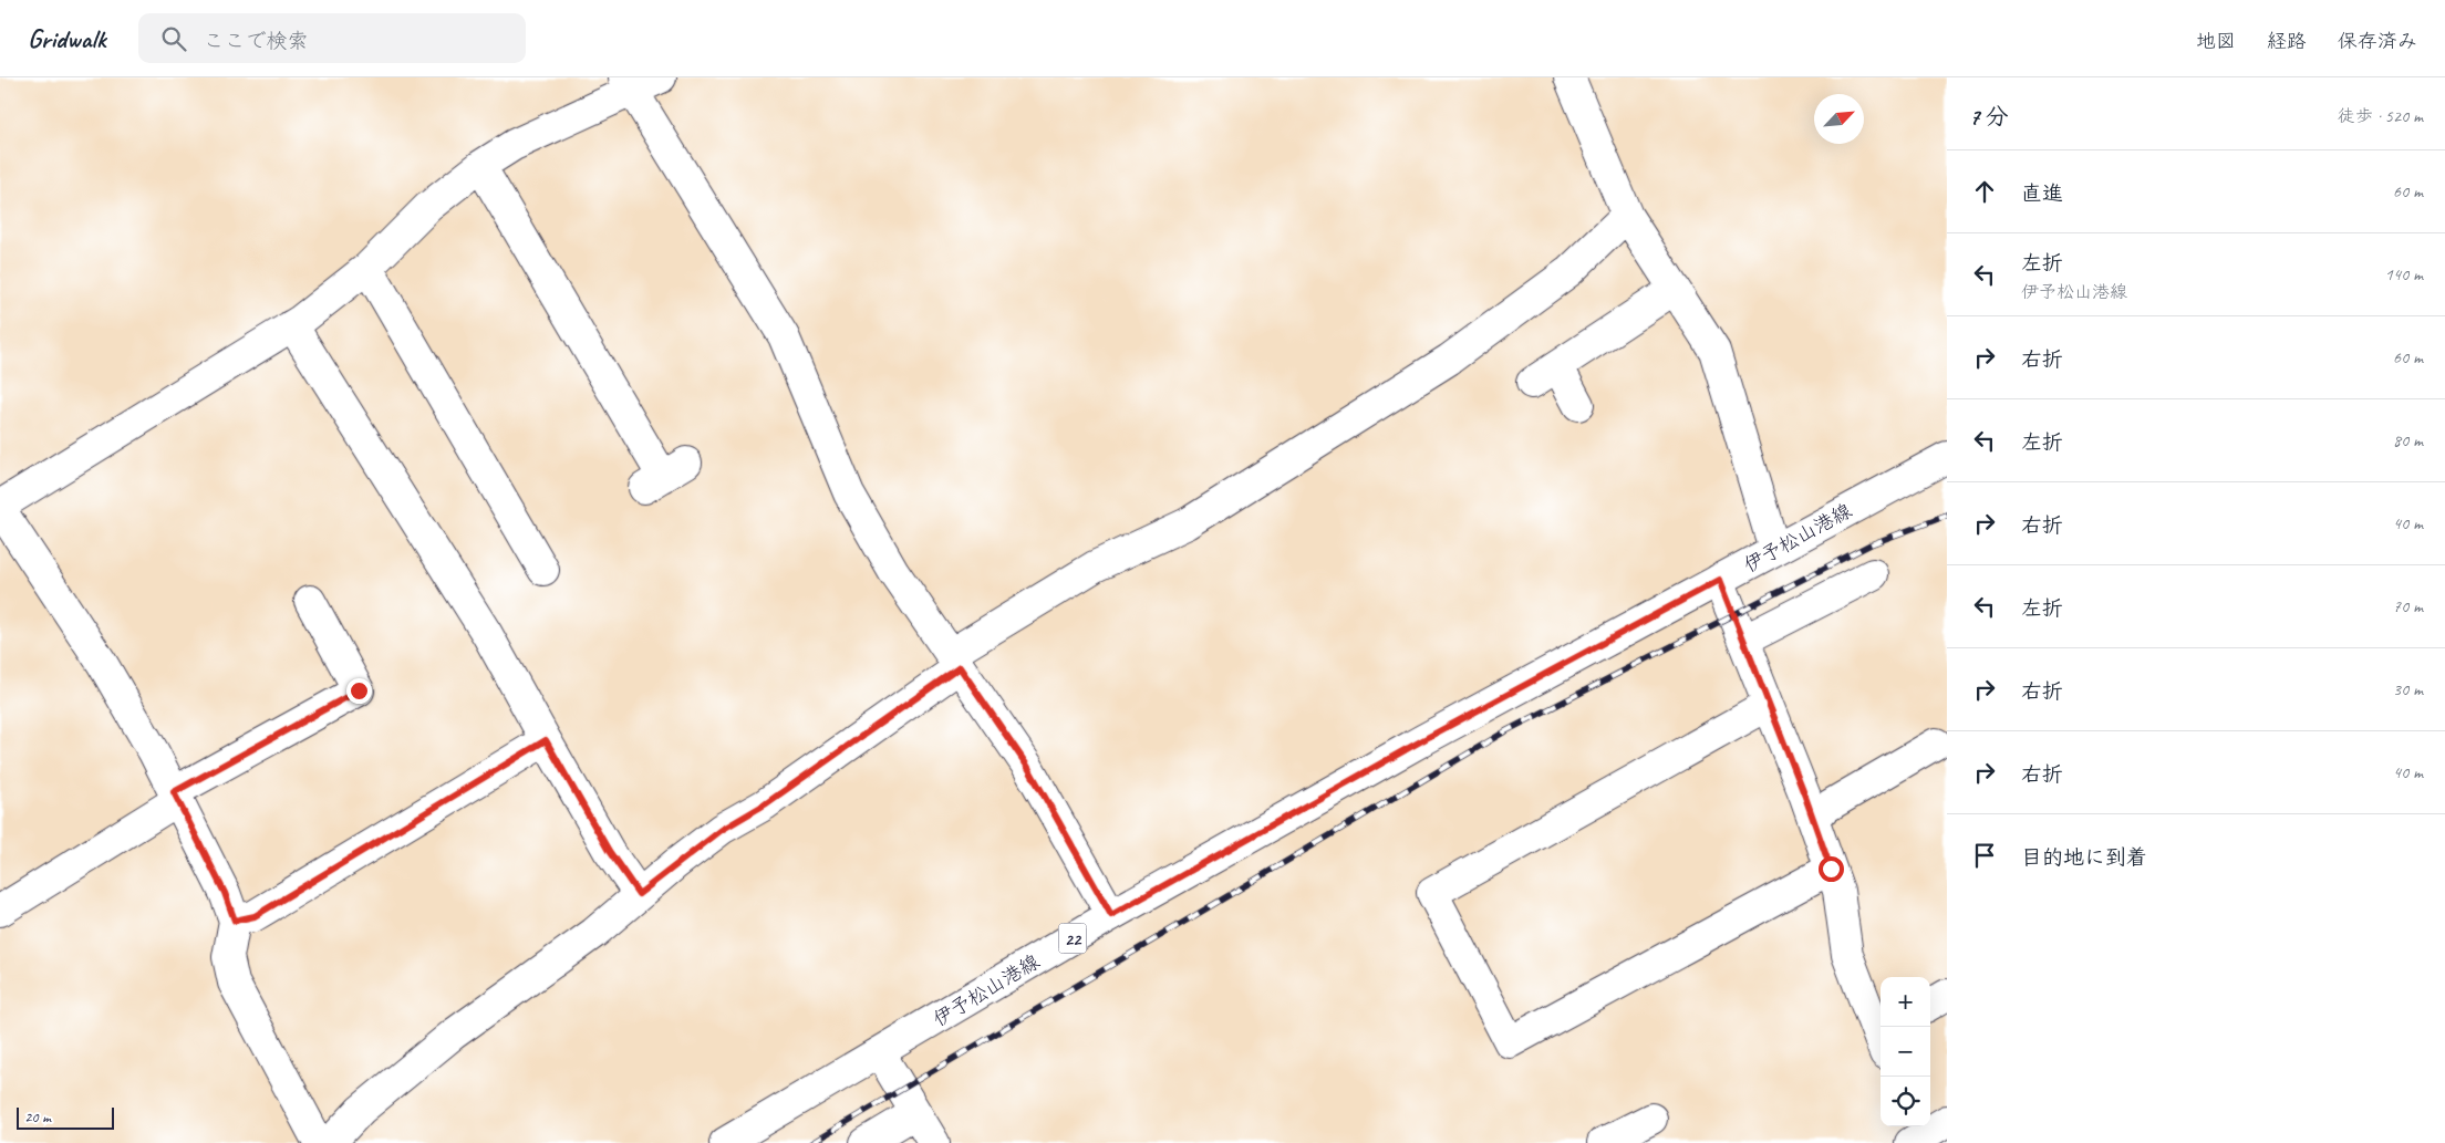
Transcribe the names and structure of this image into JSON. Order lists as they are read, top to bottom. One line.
{"streets":{"street":["伊予松山港線","22"]},"scale_bar":"20 m","north":"top right","page":{"header":"Gridwalk","search":"ここで検索","nav":["地図","経路","保存済み"],"heading":["7 分","徒歩 · 520 m"],"list":[["直進","60 m"],["左折","伊予松山港線","140 m"],["右折","60 m"],["左折","80 m"],["右折","40 m"],["左折","70 m"],["右折","30 m"],["右折","40 m"],"目的地に到着"],"map_buttons":["+","−"],"scale":"20 m"}}
